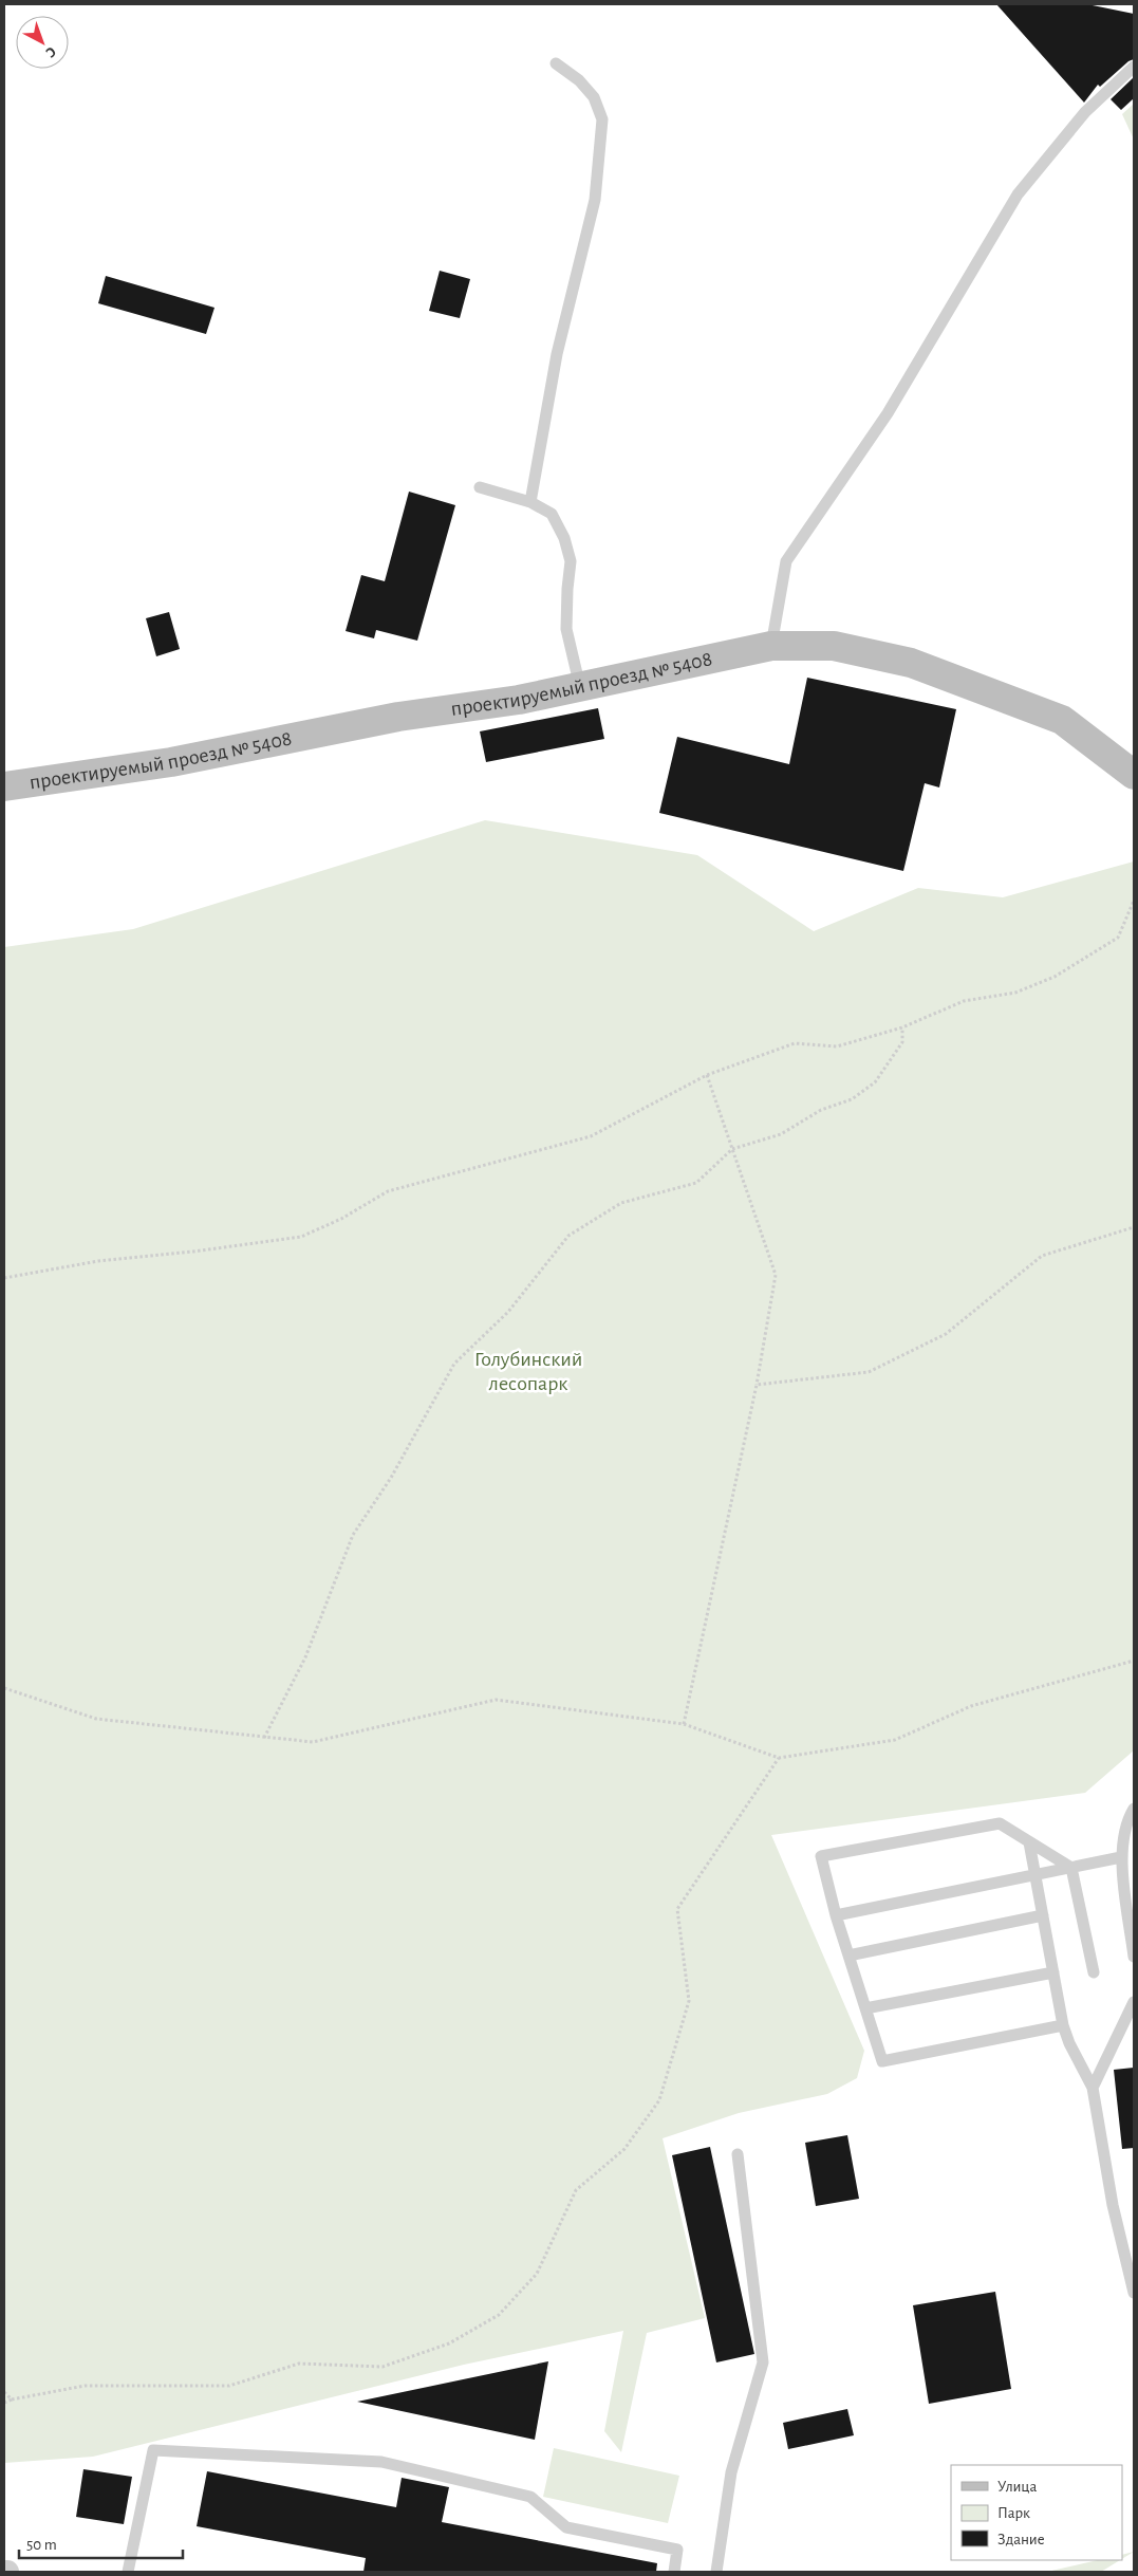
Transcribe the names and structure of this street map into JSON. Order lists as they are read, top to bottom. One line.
{"streets":{"street":["проектируемый проезд № 5408"]},"parks":["Голубинский лесопарк"],"legend":["Улица","Парк","Здание"],"scale_bar":"50 m","north":"bottom right"}
